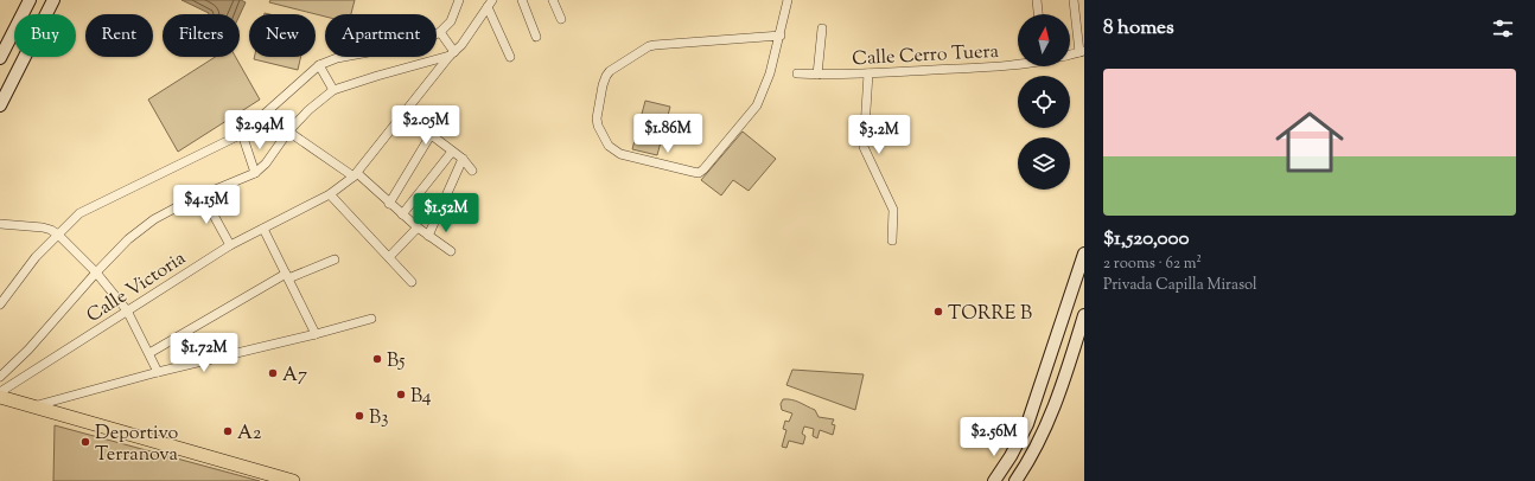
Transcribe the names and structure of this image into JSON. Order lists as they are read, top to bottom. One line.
{"streets":{"street":["Calle Cerro Tuera","Calle Victoria"]},"places":["TORRE B","B5","A7","B4","B3","A2","Deportivo Terranova"],"north":"top","page":{"heading":"8 homes","chip":["Buy","Rent","Filters","New","Apartment"],"list":[{"name":"$1,520,000","note":"2 rooms · 62 m² · Privada Capilla Mirasol"}],"price":["$2.05M","$2.94M","$1.86M","$3.2M","$4.15M","$1.52M","$1.72M","$2.56M"]}}
